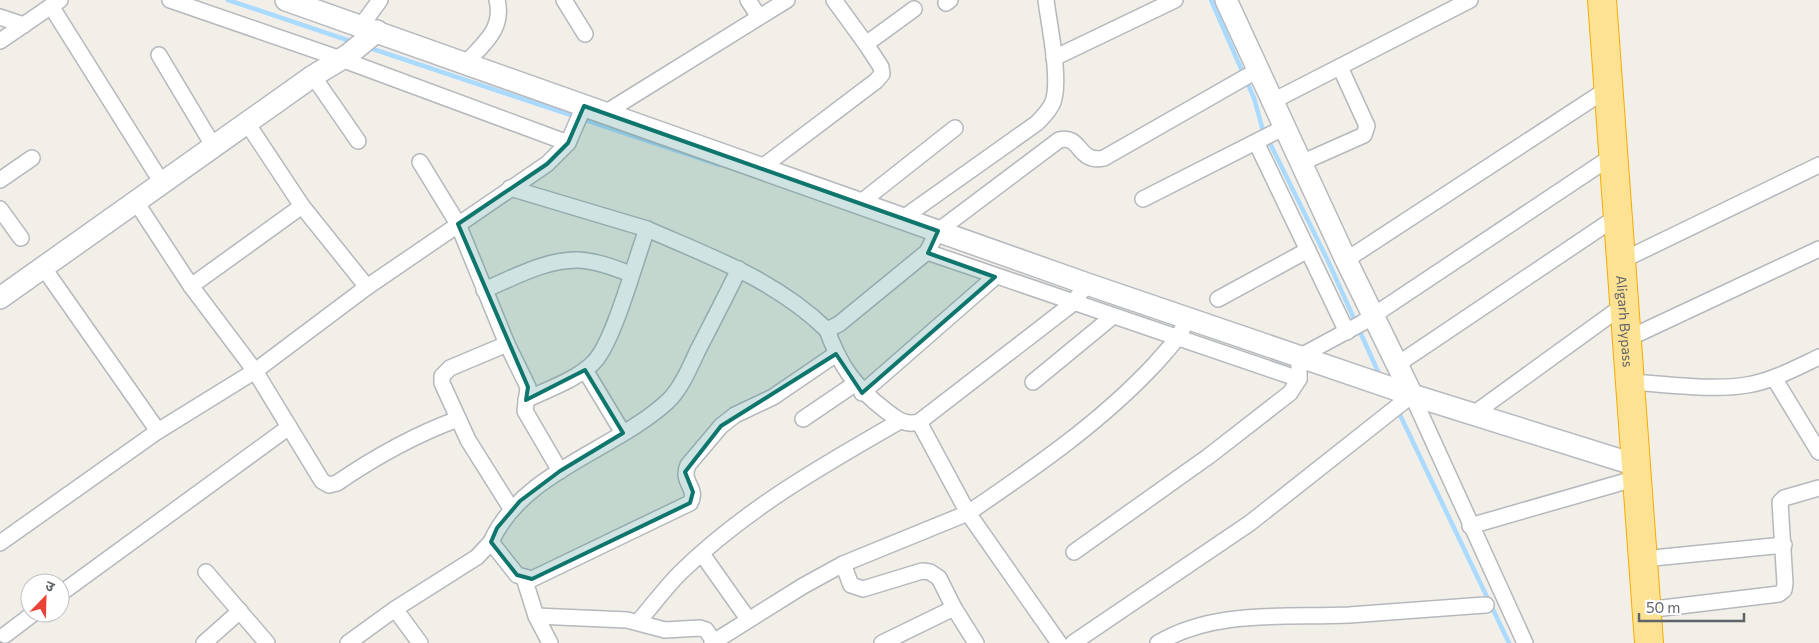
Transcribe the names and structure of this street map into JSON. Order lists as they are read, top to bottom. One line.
{"streets":{"highway":["Aligarh Bypass"]},"scale_bar":"50 m","north":"top right"}
